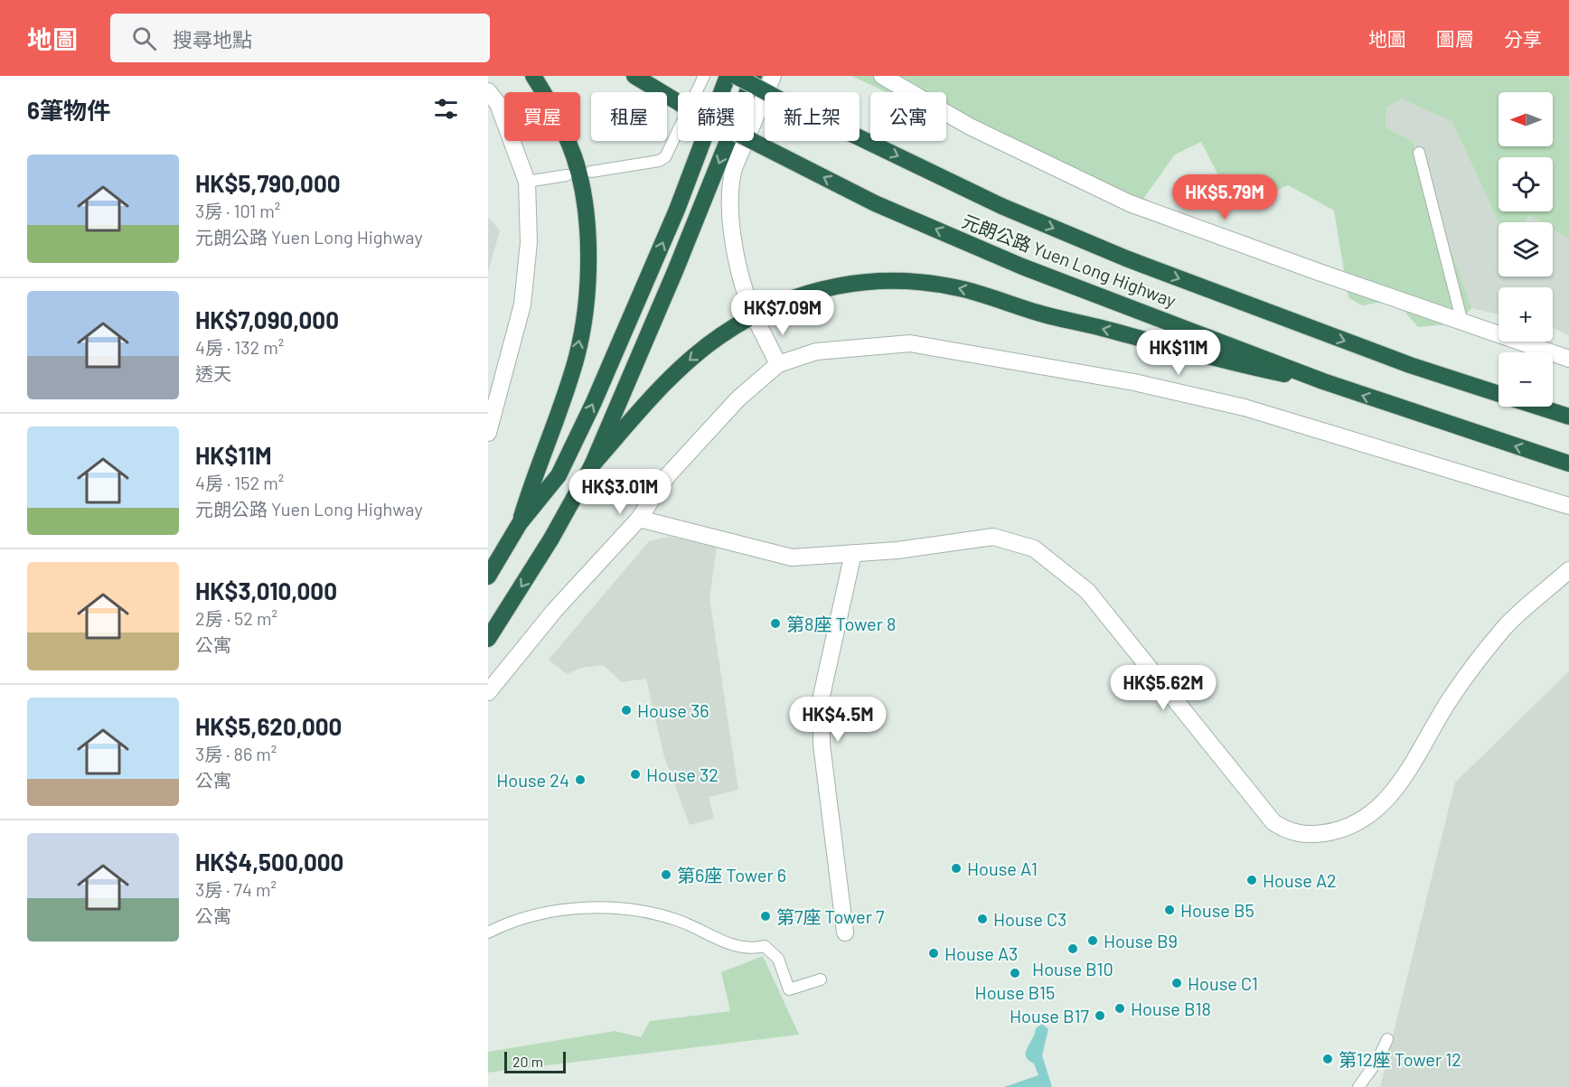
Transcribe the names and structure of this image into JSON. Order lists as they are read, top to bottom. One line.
{"streets":{"highway":["元朗公路 Yuen Long Highway"]},"places":["第8座 Tower 8","House 36","House 32","House 24","House A1","第6座 Tower 6","House A2","House B5","第7座 Tower 7","House C3","House B9","House B10","House A3","House B15","House C1","House B18","House B17","第12座 Tower 12"],"scale_bar":"20 m","north":"left","page":{"header":"地圖","search":"搜尋地點","nav":["地圖","圖層","分享"],"heading":"6筆物件","map_buttons":["+","−"],"chip":["買屋","租屋","篩選","新上架","公寓"],"list":[{"name":"HK$5,790,000","note":"3房 · 101 m² · 元朗公路 Yuen Long Highway"},{"name":"HK$7,090,000","note":"4房 · 132 m² · 透天"},{"name":"HK$11M","note":"4房 · 152 m² · 元朗公路 Yuen Long Highway"},{"name":"HK$3,010,000","note":"2房 · 52 m² · 公寓"},{"name":"HK$5,620,000","note":"3房 · 86 m² · 公寓"},{"name":"HK$4,500,000","note":"3房 · 74 m² · 公寓"}],"price":["HK$5.79M","HK$7.09M","HK$11M","HK$3.01M","HK$5.62M","HK$4.5M"],"scale":"20 m"}}
